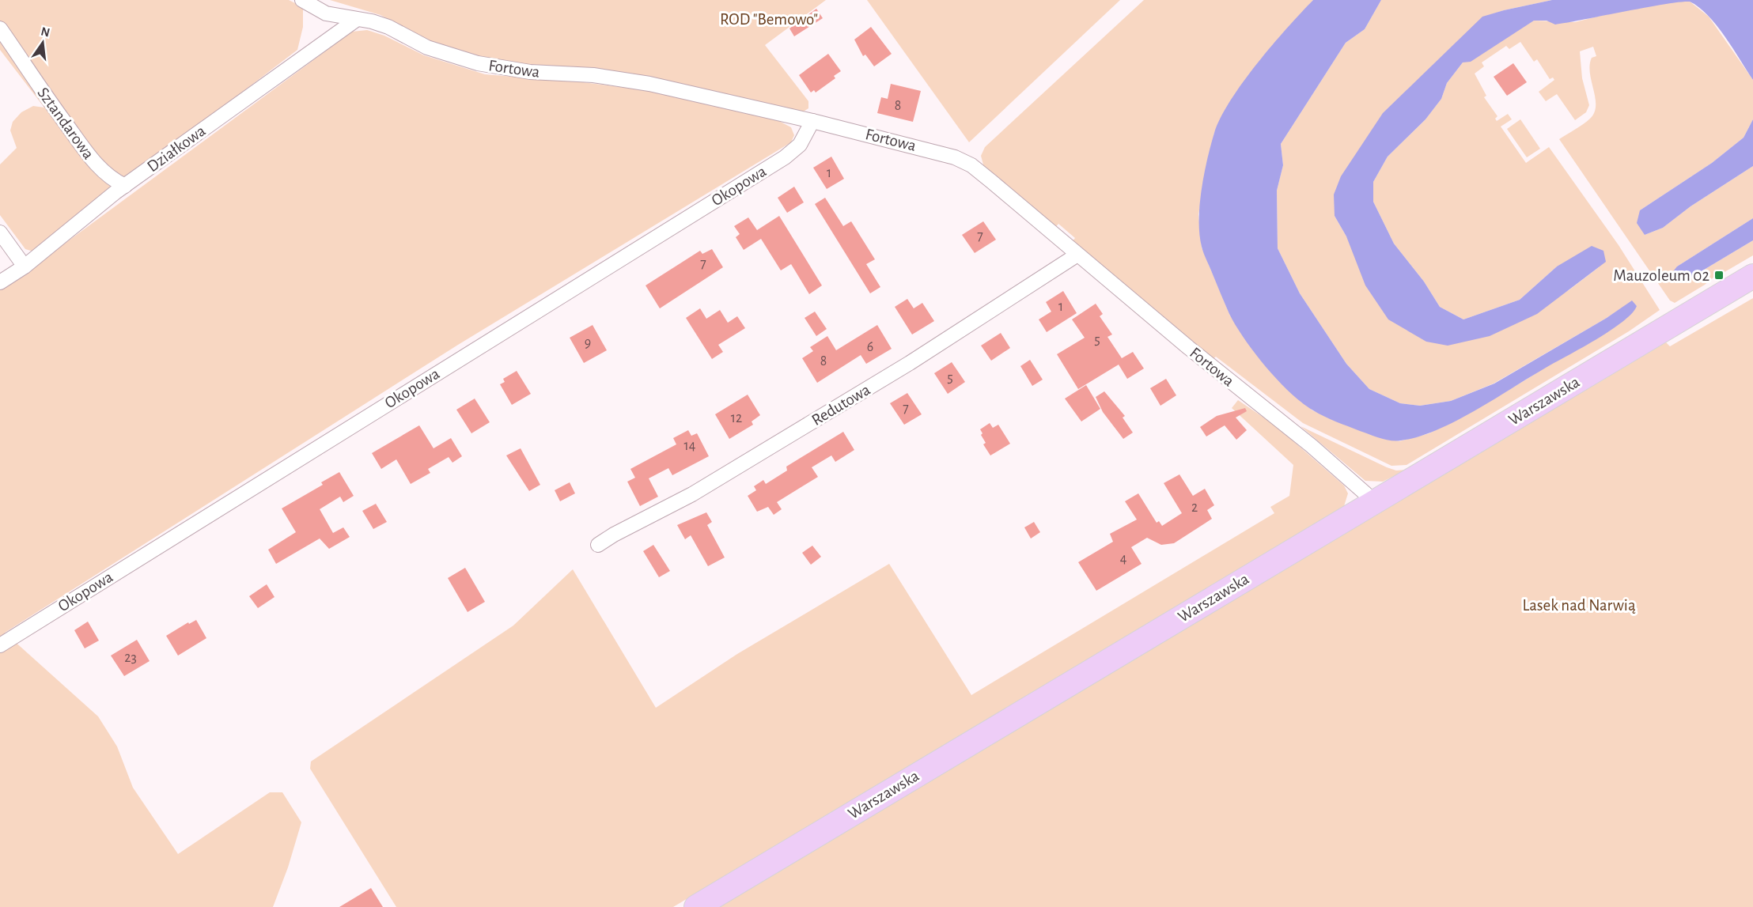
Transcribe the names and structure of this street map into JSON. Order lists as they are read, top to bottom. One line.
{"streets":{"main road":["Warszawska"],"street":["Fortowa","Sztandarowa","Działkowa","Okopowa","Redutowa"]},"crossings":[["Fortowa","Działkowa"],["Fortowa","Okopowa"],["Fortowa","Warszawska"],["Fortowa","Redutowa"],["Sztandarowa","Działkowa"]],"parks":["ROD \"Bemowo\"","Lasek nad Narwią"],"places":{"transit":["Mauzoleum 02"]},"house_numbers":["8","1","7","7","1","5","9","6","8","5","7","12","14","2","4","23"],"north":"top"}
